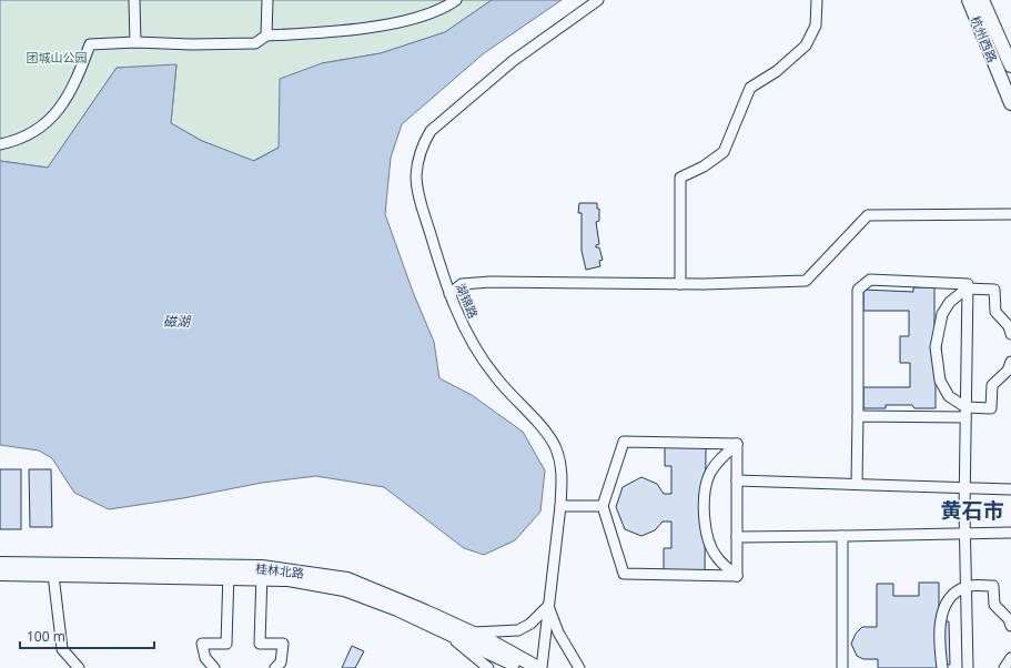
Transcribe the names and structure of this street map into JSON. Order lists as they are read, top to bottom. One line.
{"streets":{"main road":["杭州西路","桂林北路"],"street":["湖锦路"]},"crossings":[["湖锦路","桂林北路"]],"districts":["黄石市"],"water":["磁湖"],"parks":["团城山公园"],"scale_bar":"100 m"}
